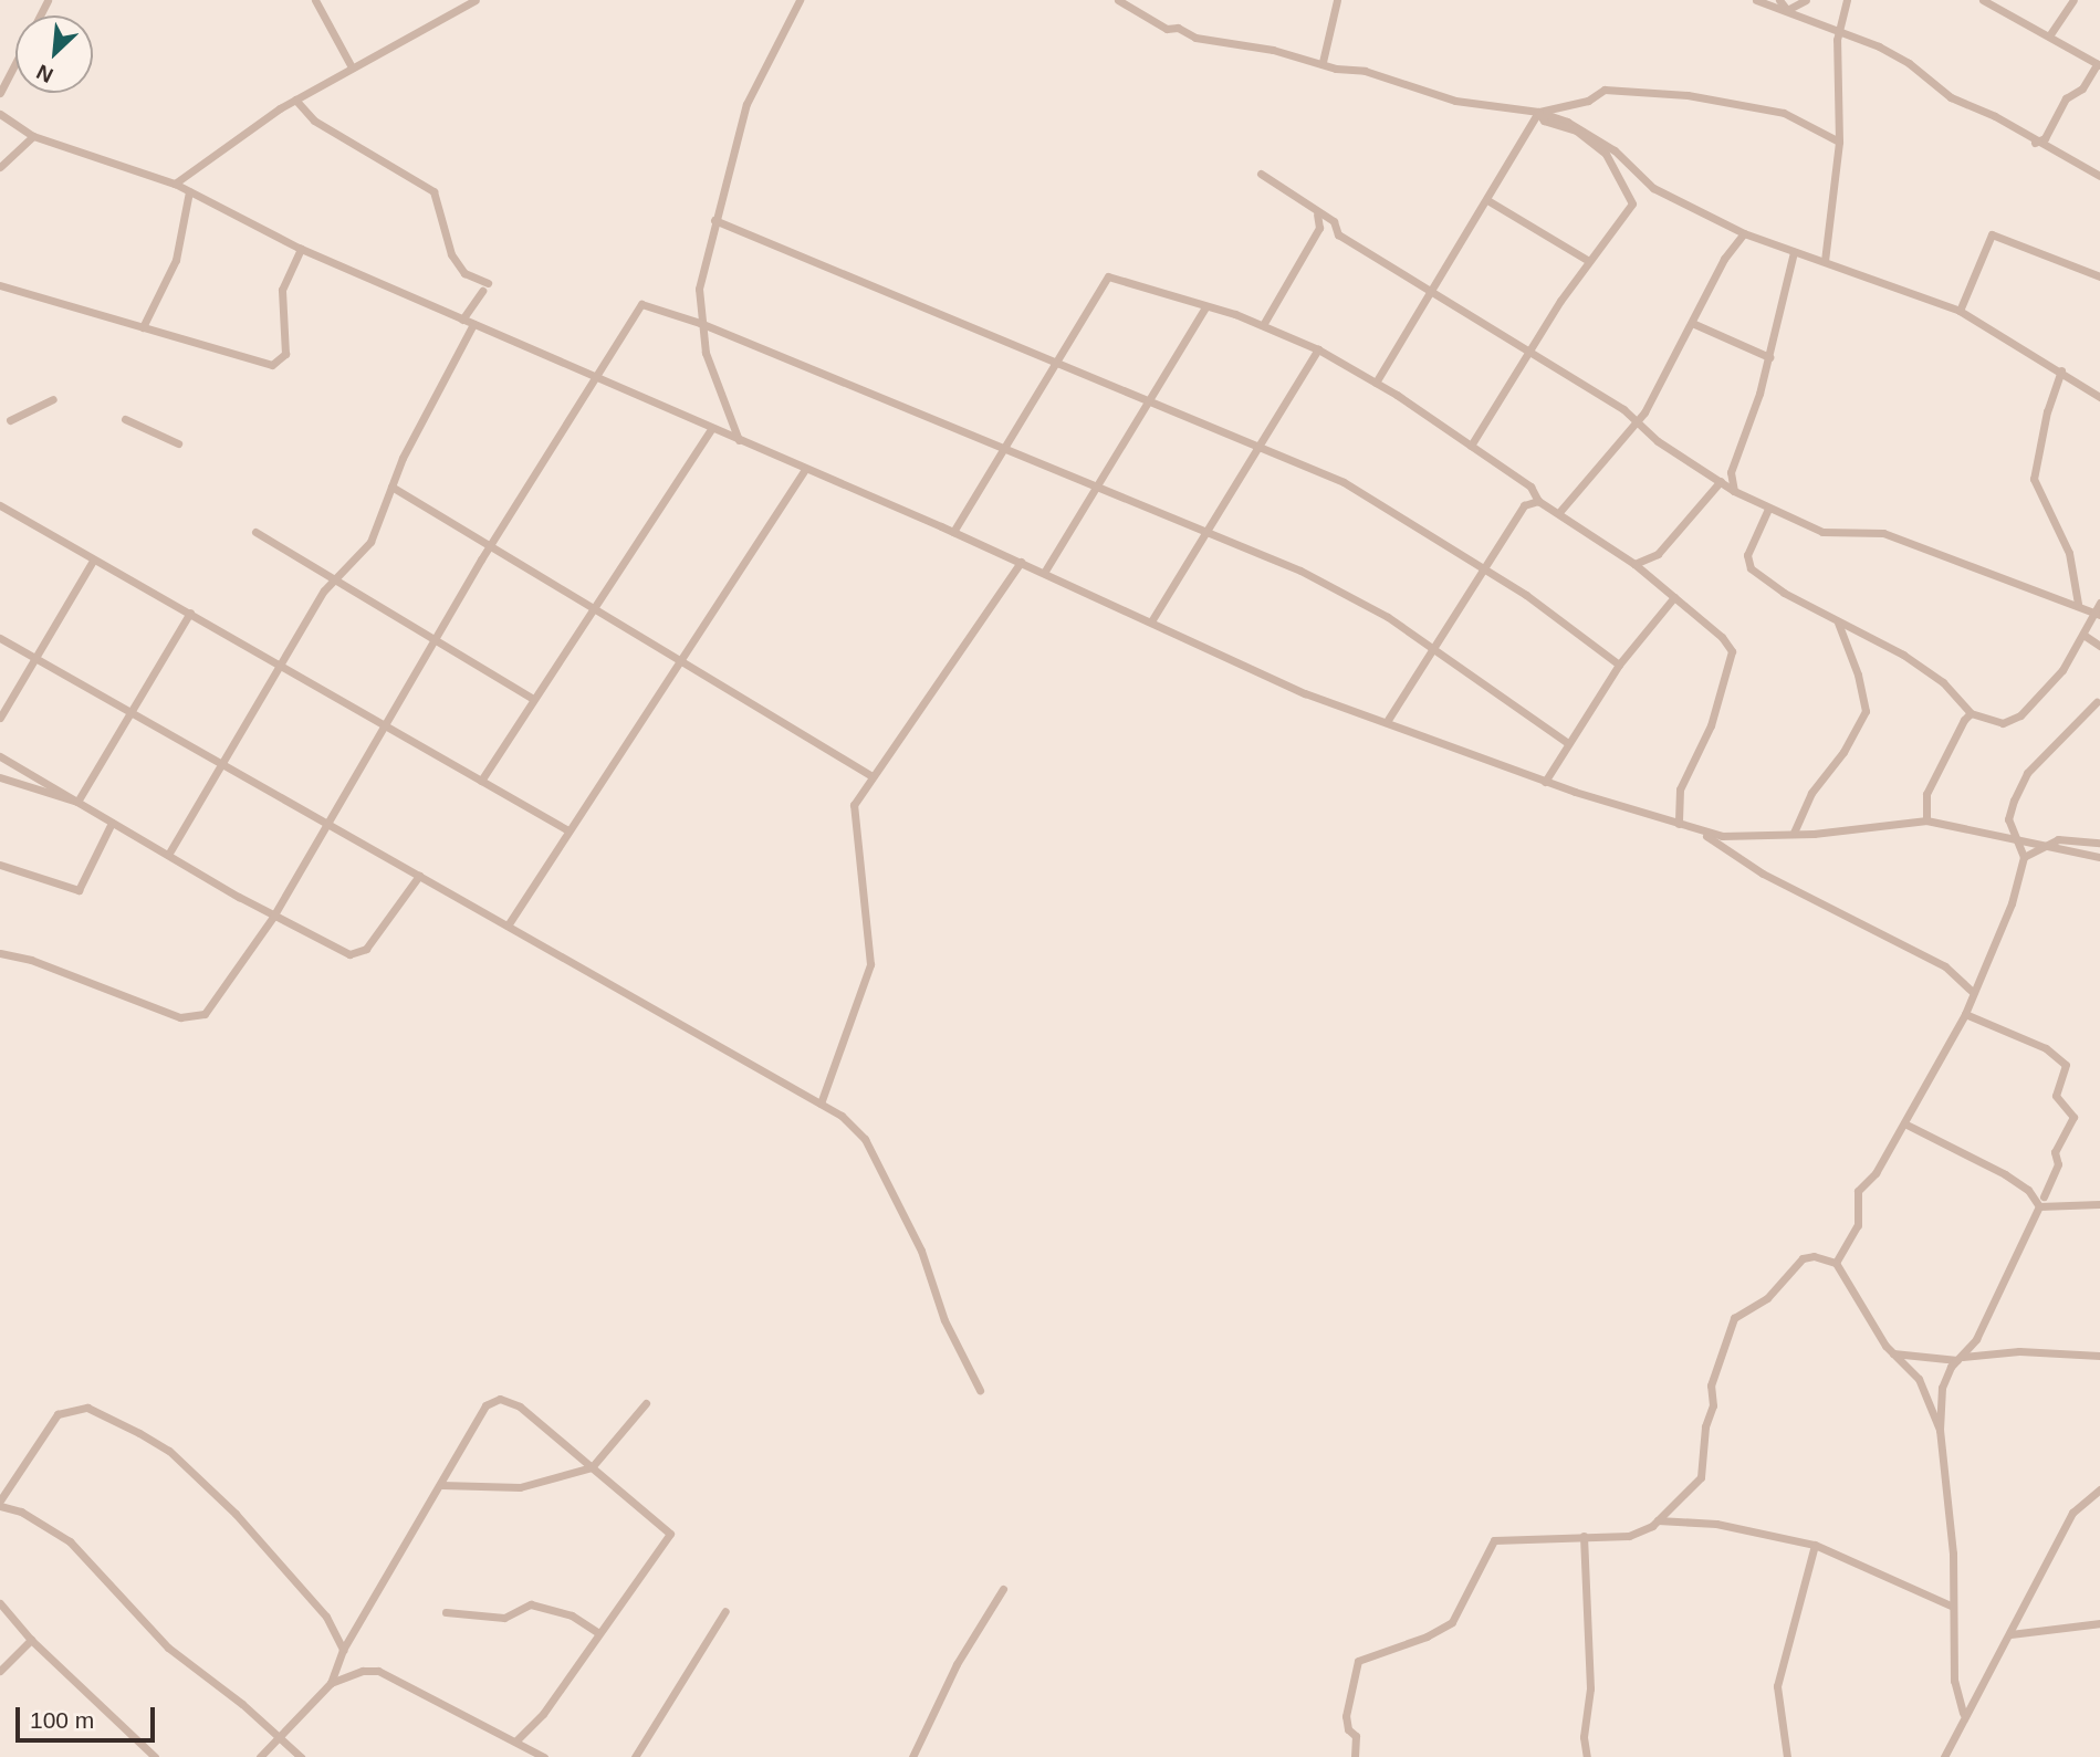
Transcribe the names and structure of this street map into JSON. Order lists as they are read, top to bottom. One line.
{"scale_bar":"100 m","north":"bottom left"}
